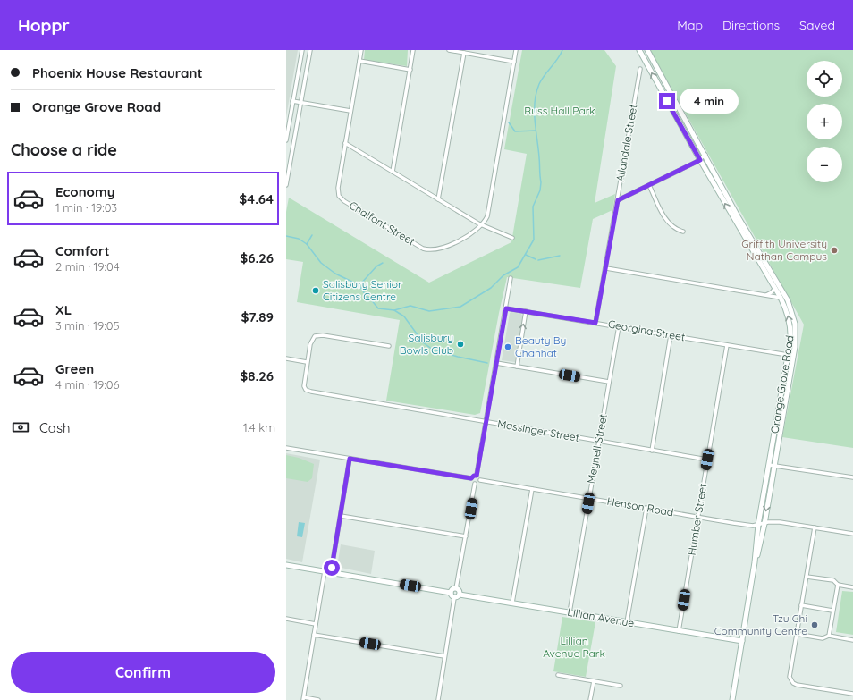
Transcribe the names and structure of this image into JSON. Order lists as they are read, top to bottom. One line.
{"streets":{"main road":["Orange Grove Road","Lillian Avenue"],"street":["Allandale Street","Chalfont Street","Georgina Street","Massinger Street","Meynell Street","Henson Road","Humber Street"]},"crossings":[["Allandale Street","Georgina Street"],["Georgina Street","Orange Grove Road"],["Georgina Street","Meynell Street"],["Georgina Street","Humber Street"],["Orange Grove Road","Henson Road"],["Orange Grove Road","Lillian Avenue"],["Massinger Street","Meynell Street"],["Massinger Street","Humber Street"],["Meynell Street","Henson Road"],["Meynell Street","Lillian Avenue"],["Henson Road","Humber Street"],["Humber Street","Lillian Avenue"]],"parks":["Russ Hall Park","Lillian Avenue Park"],"places":["Griffith University Nathan Campus","Salisbury Senior Citizens Centre","Salisbury Bowls Club","Beauty By Chahhat","Tzu Chi Community Centre"],"page":{"header":"Hoppr","nav":["Map","Directions","Saved"],"banner":["Phoenix House Restaurant","Orange Grove Road"],"map_buttons":["+","−"],"bubble":"4 min","heading":"Choose a ride","list":[{"name":"Economy","note":"1 min · 19:03","value":"$4.64"},{"name":"Comfort","note":"2 min · 19:04","value":"$6.26"},{"name":"XL","note":"3 min · 19:05","value":"$7.89"},{"name":"Green","note":"4 min · 19:06","value":"$8.26"}],"pay":["Cash","1.4 km"],"buttons":"Confirm"}}
